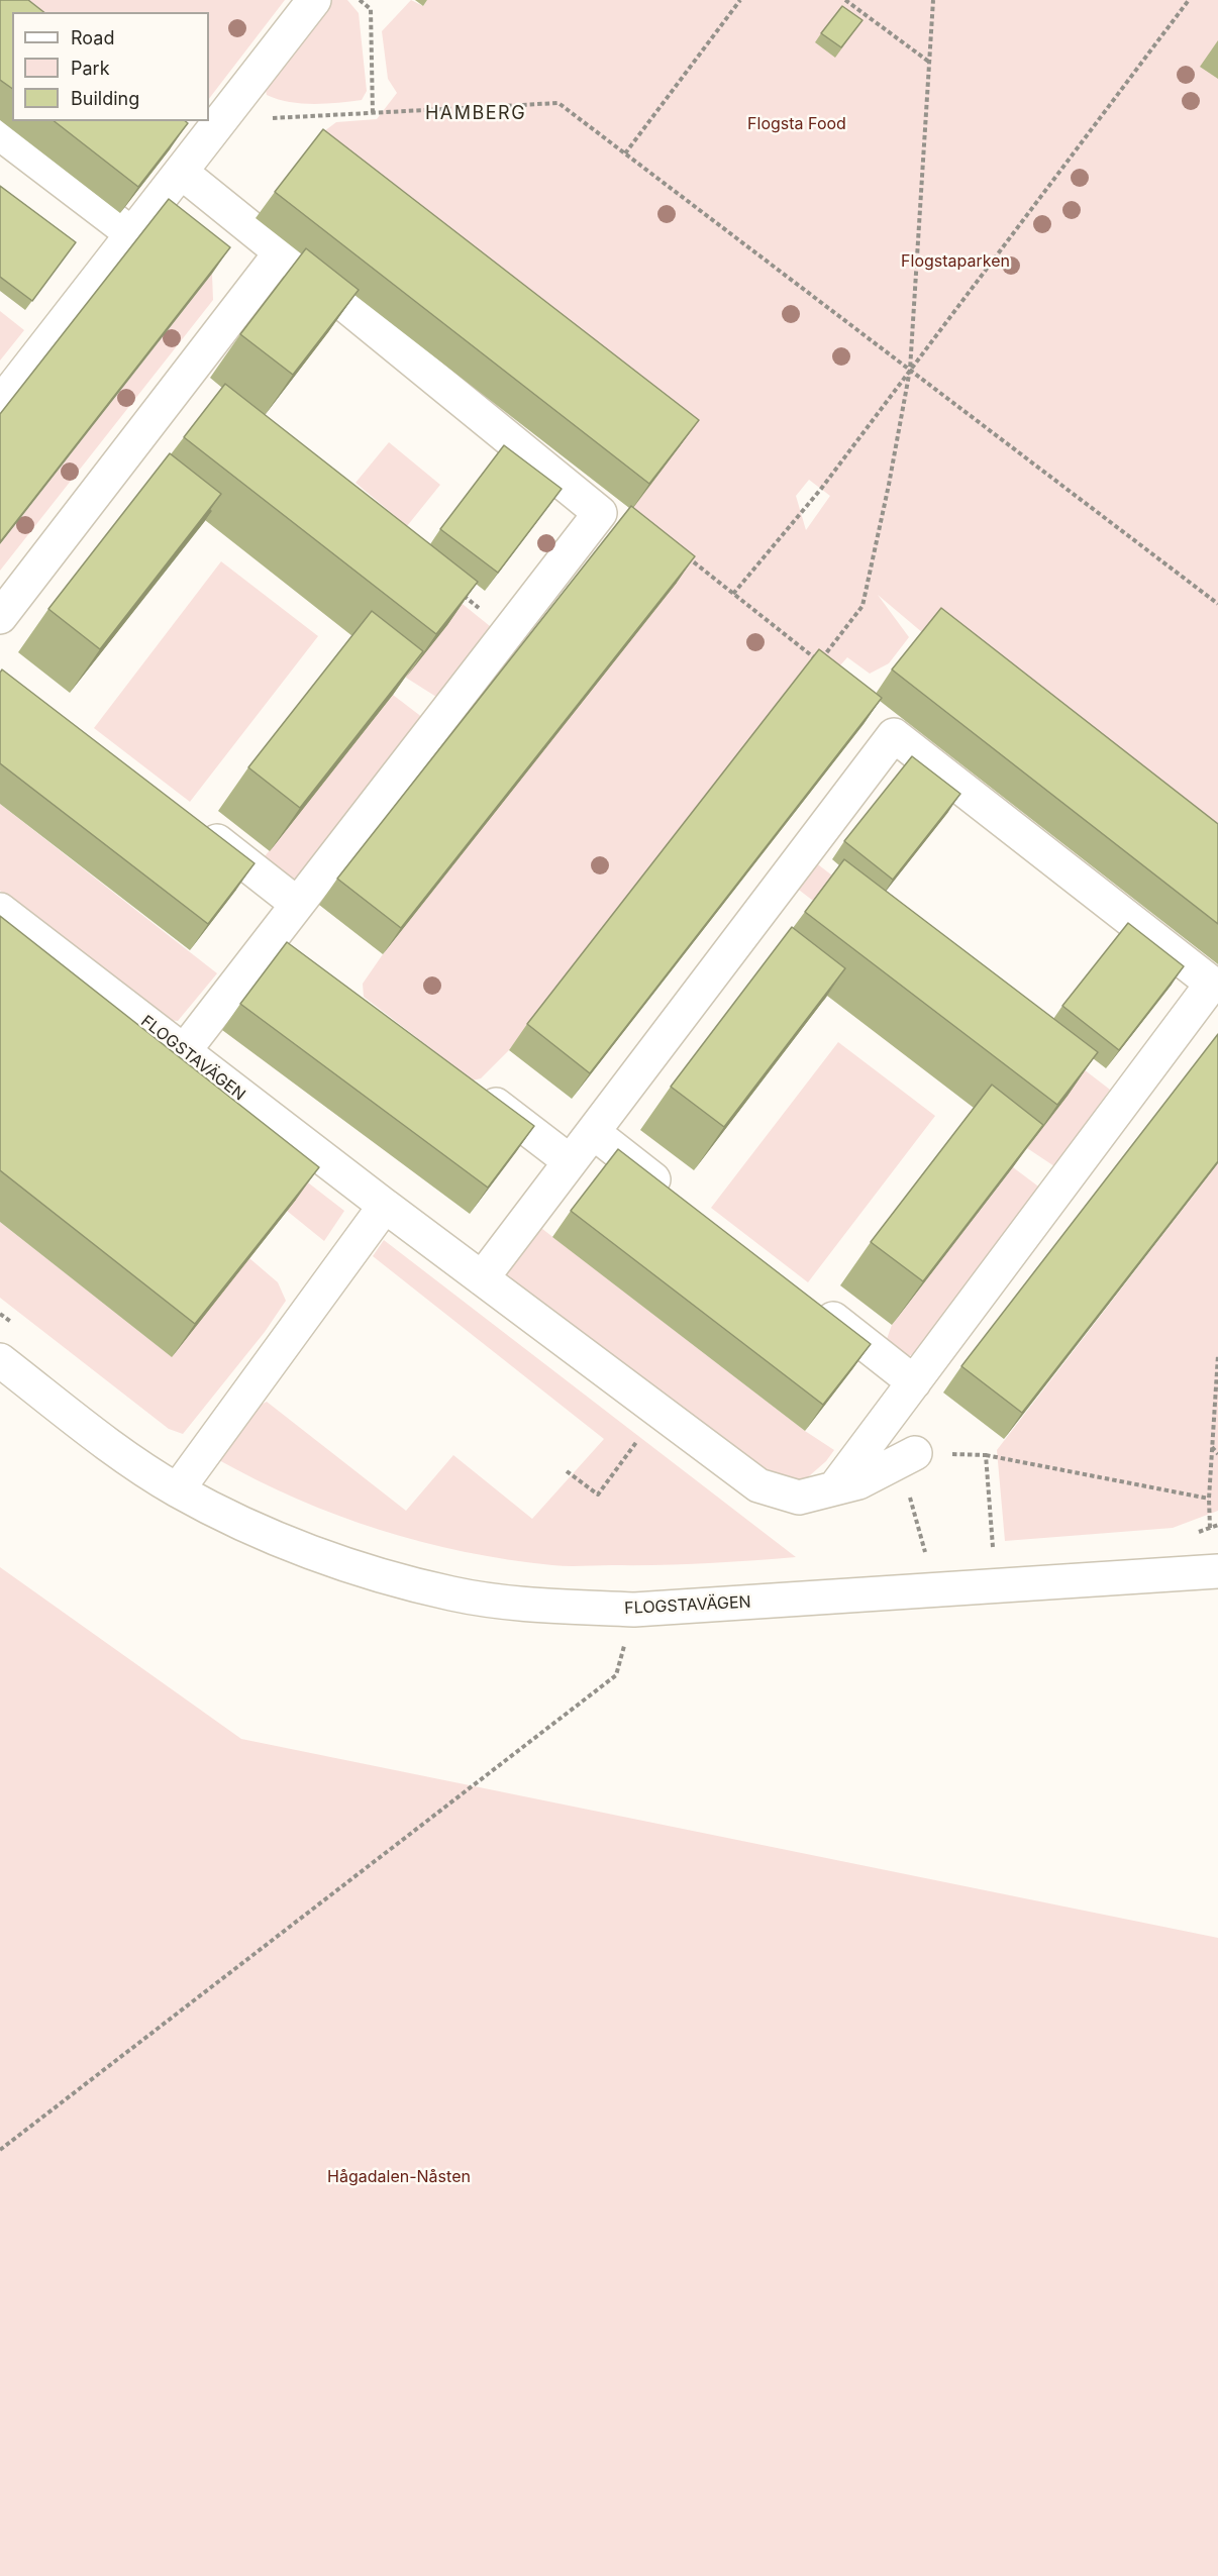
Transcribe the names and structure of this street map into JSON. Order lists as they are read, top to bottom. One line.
{"streets":{"street":["FLOGSTAVÄGEN"]},"districts":["HAMBERG"],"parks":["Flogsta Food","Flogstaparken","Hågadalen-Nåsten"],"legend":["Road","Park","Building"]}
